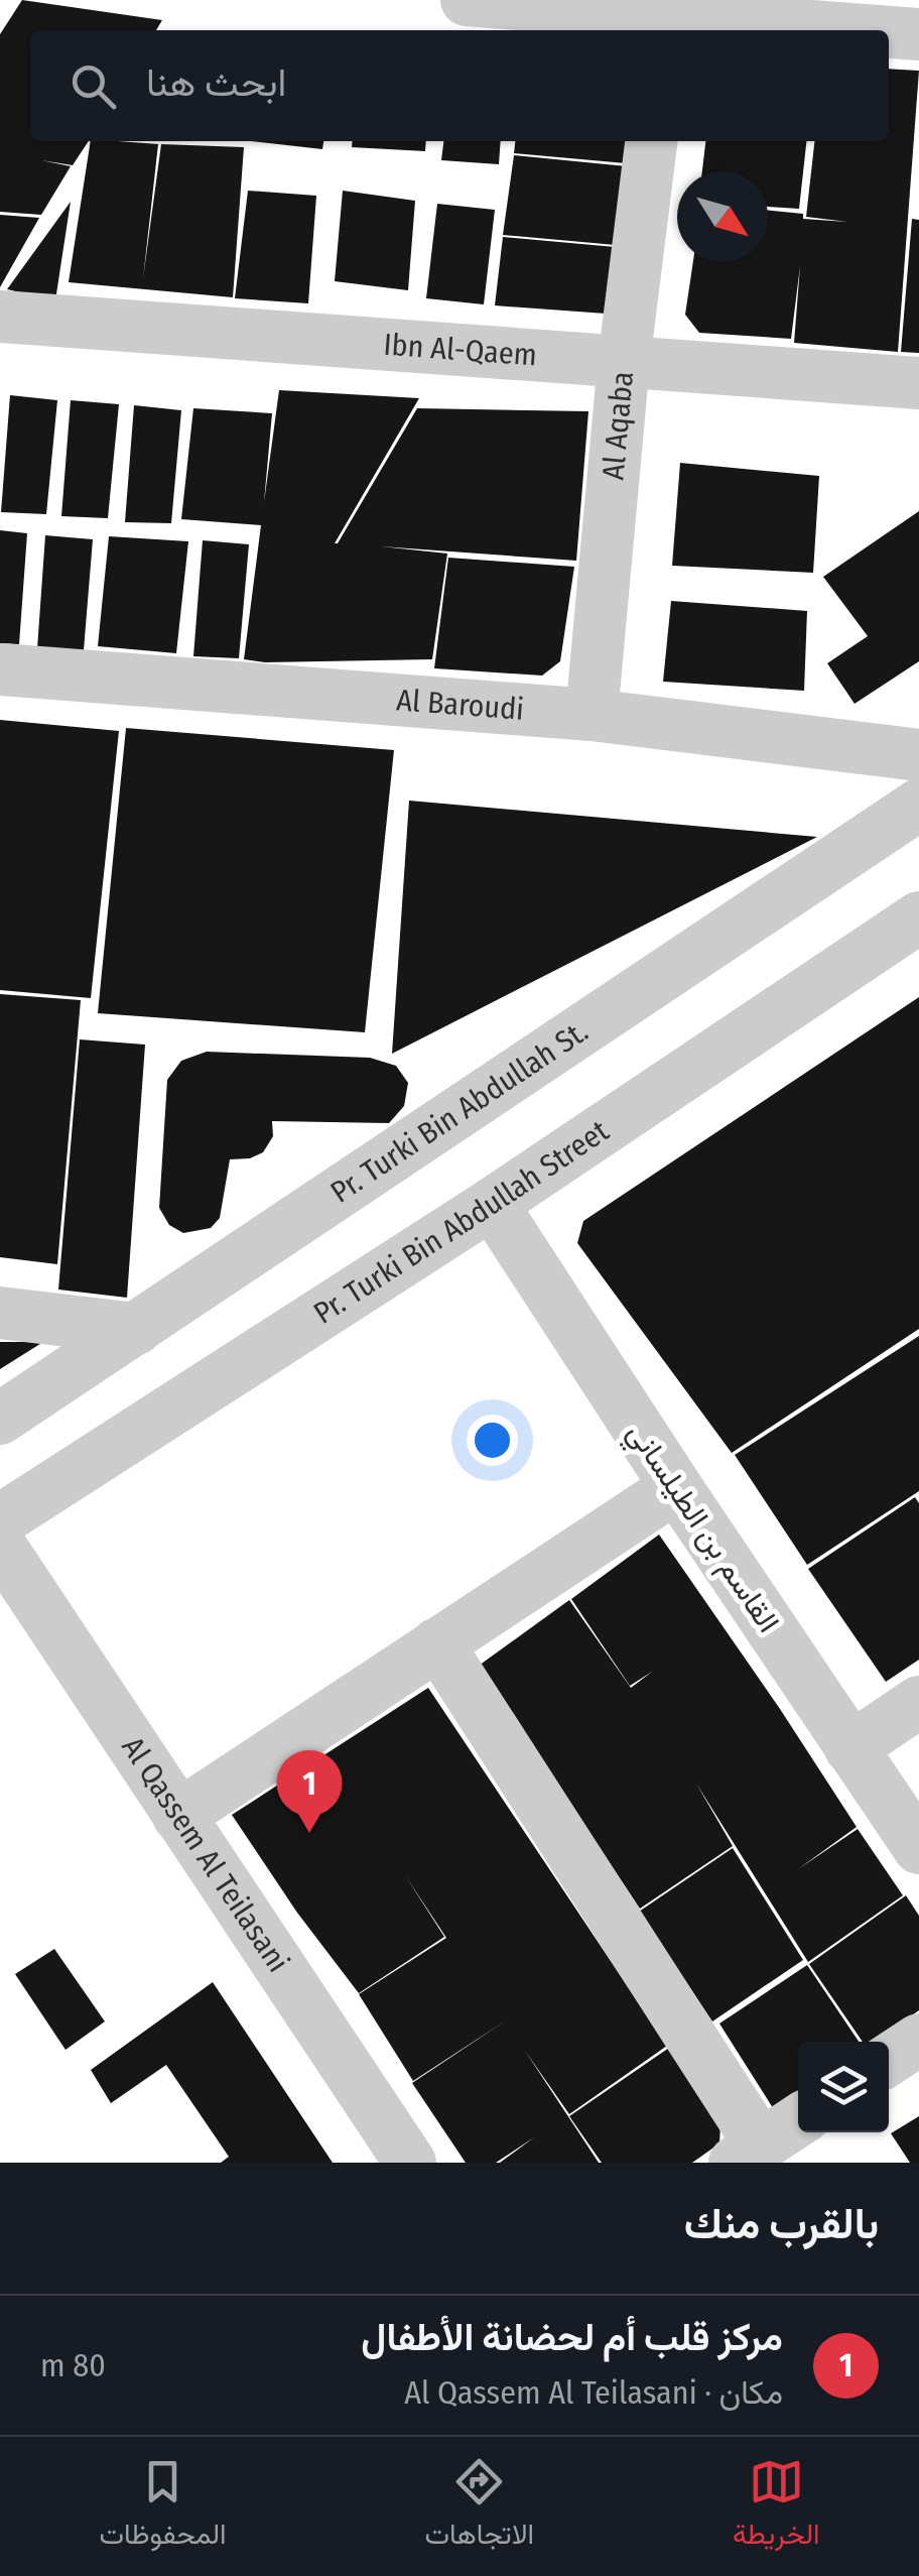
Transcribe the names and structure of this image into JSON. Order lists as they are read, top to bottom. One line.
{"streets":{"street":["Ibn Al-Qaem","Al Aqaba","Al Baroudi","Pr. Turki Bin Abdullah St.","Pr. Turki Bin Abdullah Street","القاسم بن الطيلساني","Al Qassem Al Teilasani"]},"crossings":[["Ibn Al-Qaem","Al Aqaba"],["Al Aqaba","Al Baroudi"],["Pr. Turki Bin Abdullah Street","القاسم بن الطيلساني"]],"north":"bottom right","page":{"search":"ابحث هنا","pins":"1","heading":"بالقرب منك","list":[{"mark":"1","name":"مركز قلب أم لحضانة الأطفال","note":"مكان · Al Qassem Al Teilasani","value":"80 m"}],"nav":["الخريطة","الاتجاهات","المحفوظات"]}}
